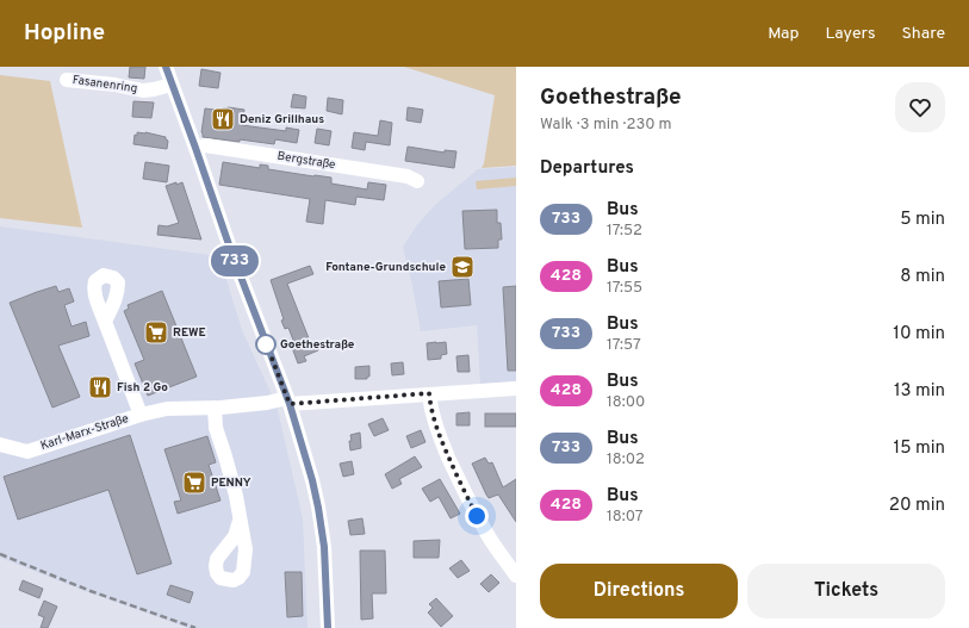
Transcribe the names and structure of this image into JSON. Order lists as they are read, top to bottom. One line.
{"streets":{"street":["Fasanenring","Bergstraße","Karl-Marx-Straße"]},"places":{"restaurant":["Deniz Grillhaus","Fish 2 Go"],"school or university":["Fontane-Grundschule"],"supermarket":["REWE","PENNY"],"other":["Goethestraße"]},"lines":["bus line 733"],"page":{"header":"Hopline","nav":["Map","Layers","Share"],"on_map":"733","heading":[["Goethestraße","Walk · 3 min · 230 m"],"Departures"],"list":[{"mark":"733","name":"Bus","note":"17:52","value":"5 min"},{"mark":"428","name":"Bus","note":"17:55","value":"8 min"},{"mark":"733","name":"Bus","note":"17:57","value":"10 min"},{"mark":"428","name":"Bus","note":"18:00","value":"13 min"},{"mark":"733","name":"Bus","note":"18:02","value":"15 min"},{"mark":"428","name":"Bus","note":"18:07","value":"20 min"}],"buttons":["Directions","Tickets"]}}
